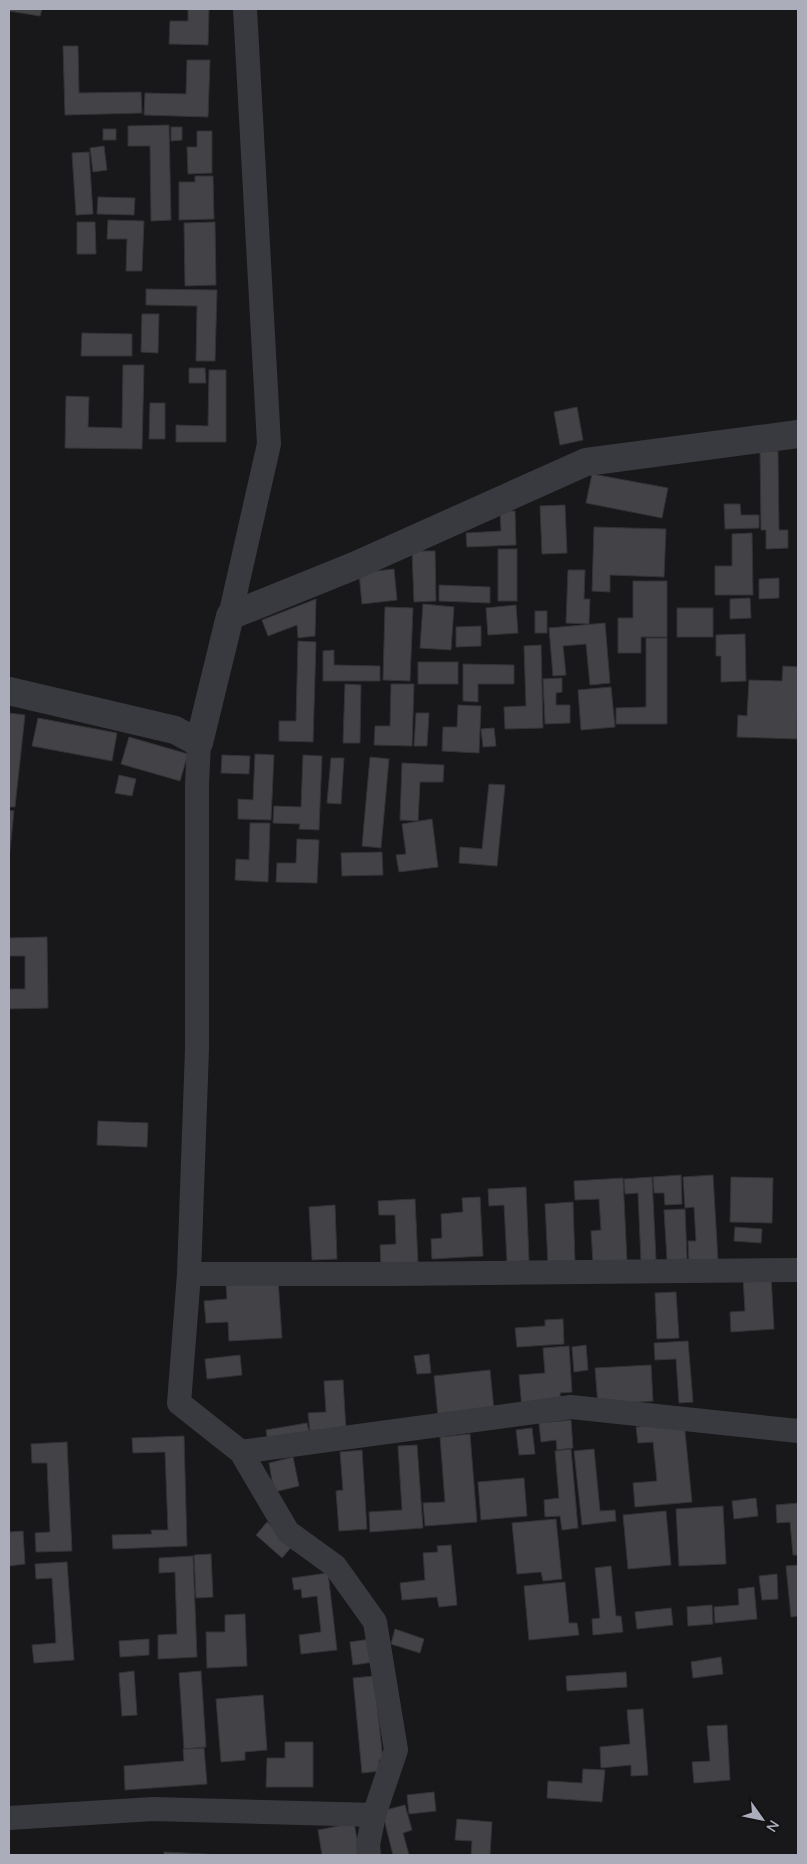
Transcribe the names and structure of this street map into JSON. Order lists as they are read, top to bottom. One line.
{"north":"bottom right"}
